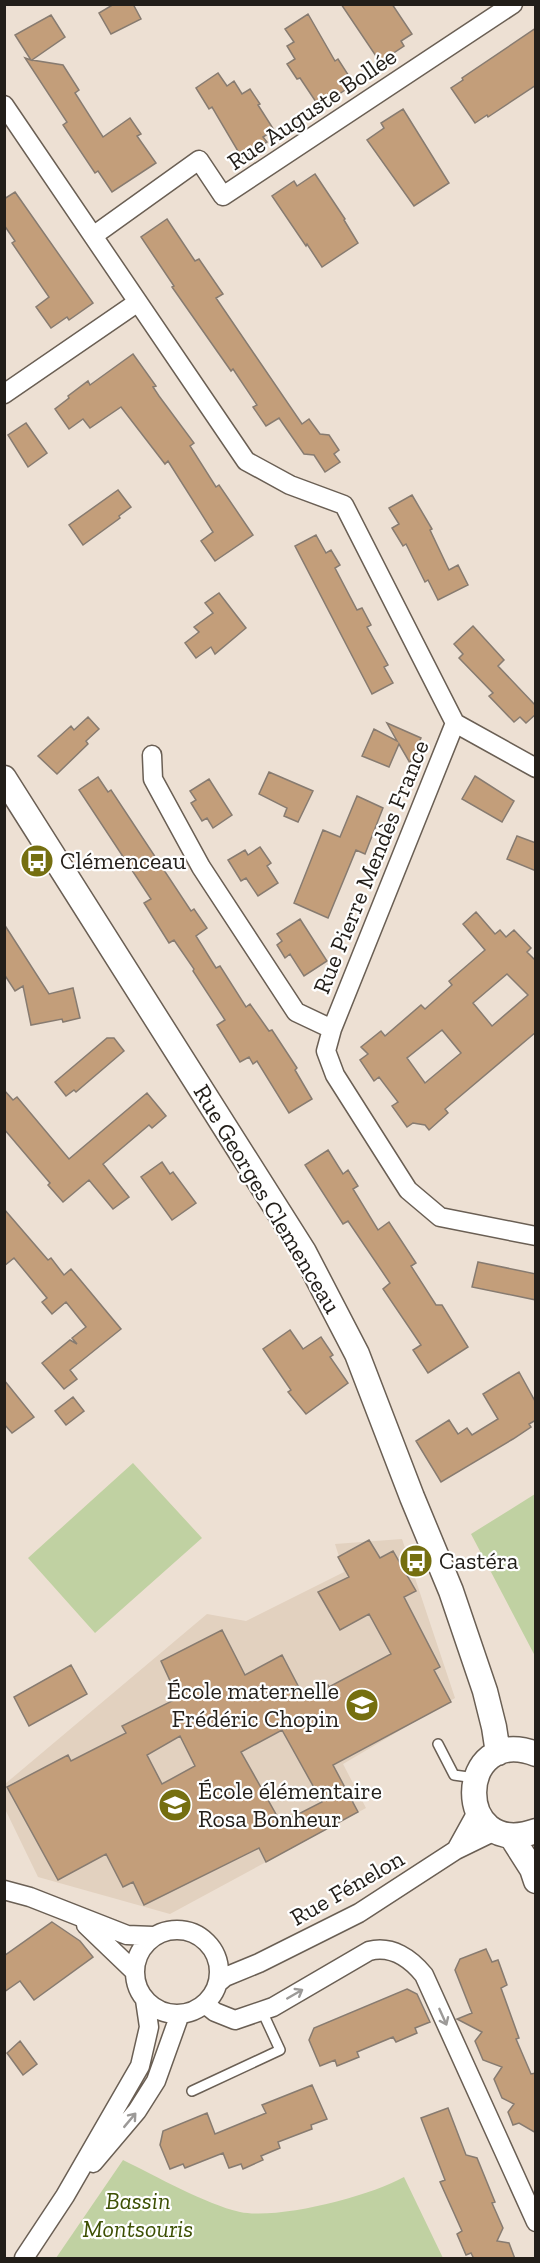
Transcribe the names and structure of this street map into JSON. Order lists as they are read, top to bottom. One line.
{"streets":{"street":["Rue Auguste Bollée","Rue Pierre Mendès France","Rue Georges Clemenceau","Rue Fénelon"]},"crossings":[["Rue Auguste Bollée","Rue Pierre Mendès France"]],"parks":["Bassin Montsouris"],"places":{"bus stop":["Clémenceau","Castéra"],"school or university":["École maternelle Frédéric Chopin","École élémentaire Rosa Bonheur"]}}
